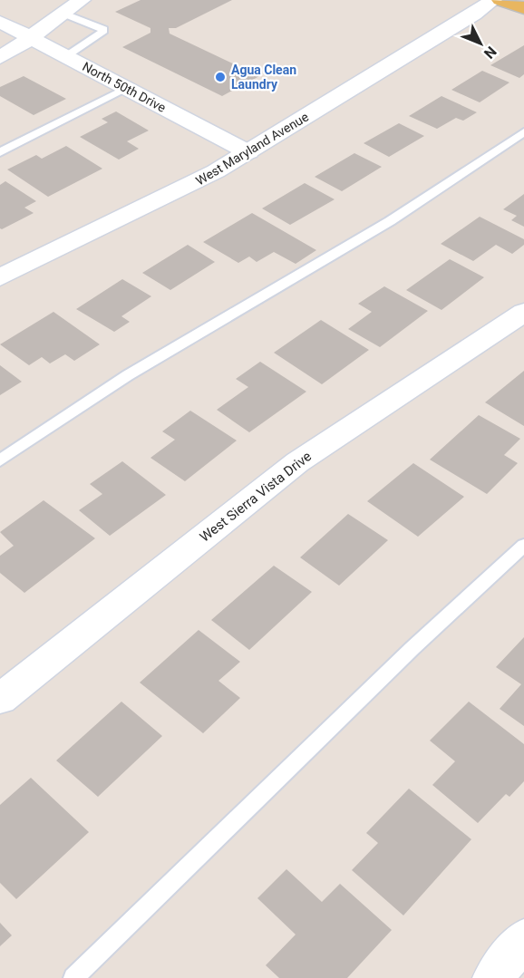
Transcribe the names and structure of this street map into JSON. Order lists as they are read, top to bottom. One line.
{"streets":{"street":["North 50th Drive","West Maryland Avenue","West Sierra Vista Drive"]},"crossings":[["North 50th Drive","West Maryland Avenue"]],"places":["Agua Clean Laundry"],"north":"bottom right"}
